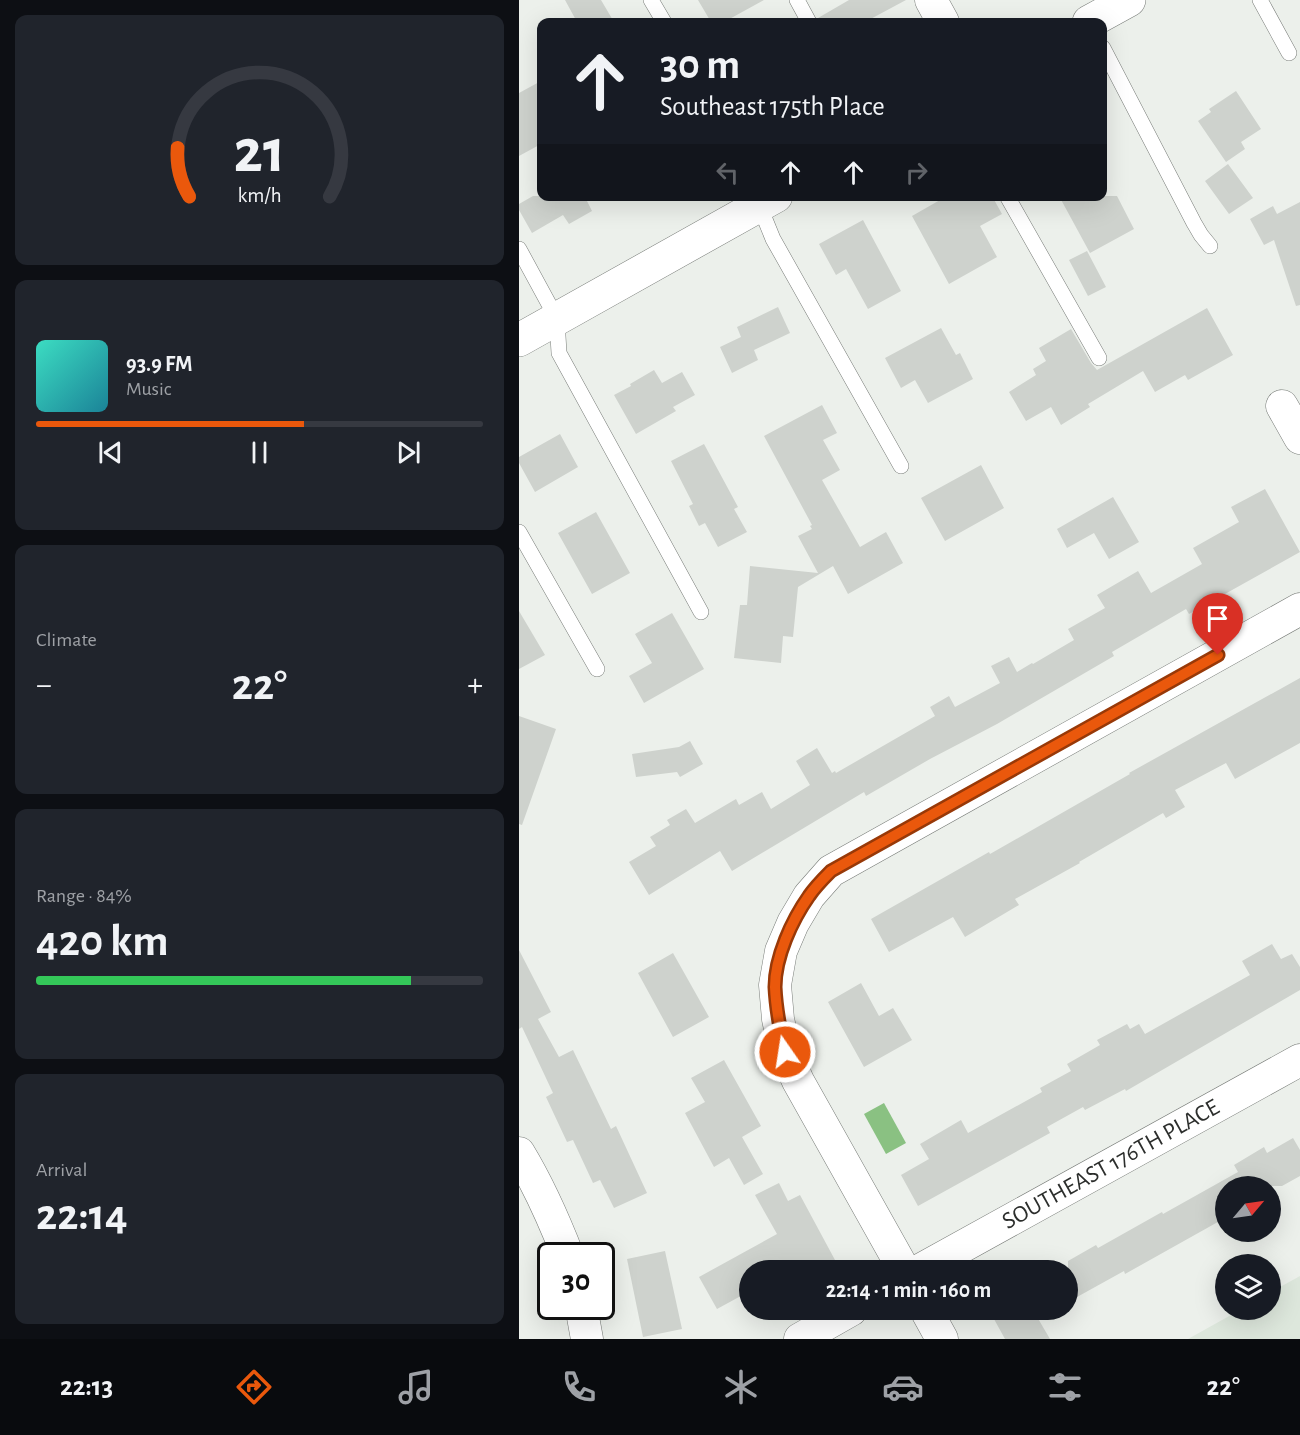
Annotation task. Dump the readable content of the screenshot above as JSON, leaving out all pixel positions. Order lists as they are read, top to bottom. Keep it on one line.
{"streets":{"street":["SOUTHEAST 176TH PLACE"]},"north":"top right","page":{"turn":["30 m","Southeast 175th Place"],"song":["93.9 FM","Music"],"tile":["Climate",["Range · 84%","420 km"],["Arrival","22:14"]],"heat":["−","22°","+"],"limit":"30","trip":"22:14 · 1 min · 160 m","tabs":["22:13","22°"],"gauge":["21","km/h"]}}
